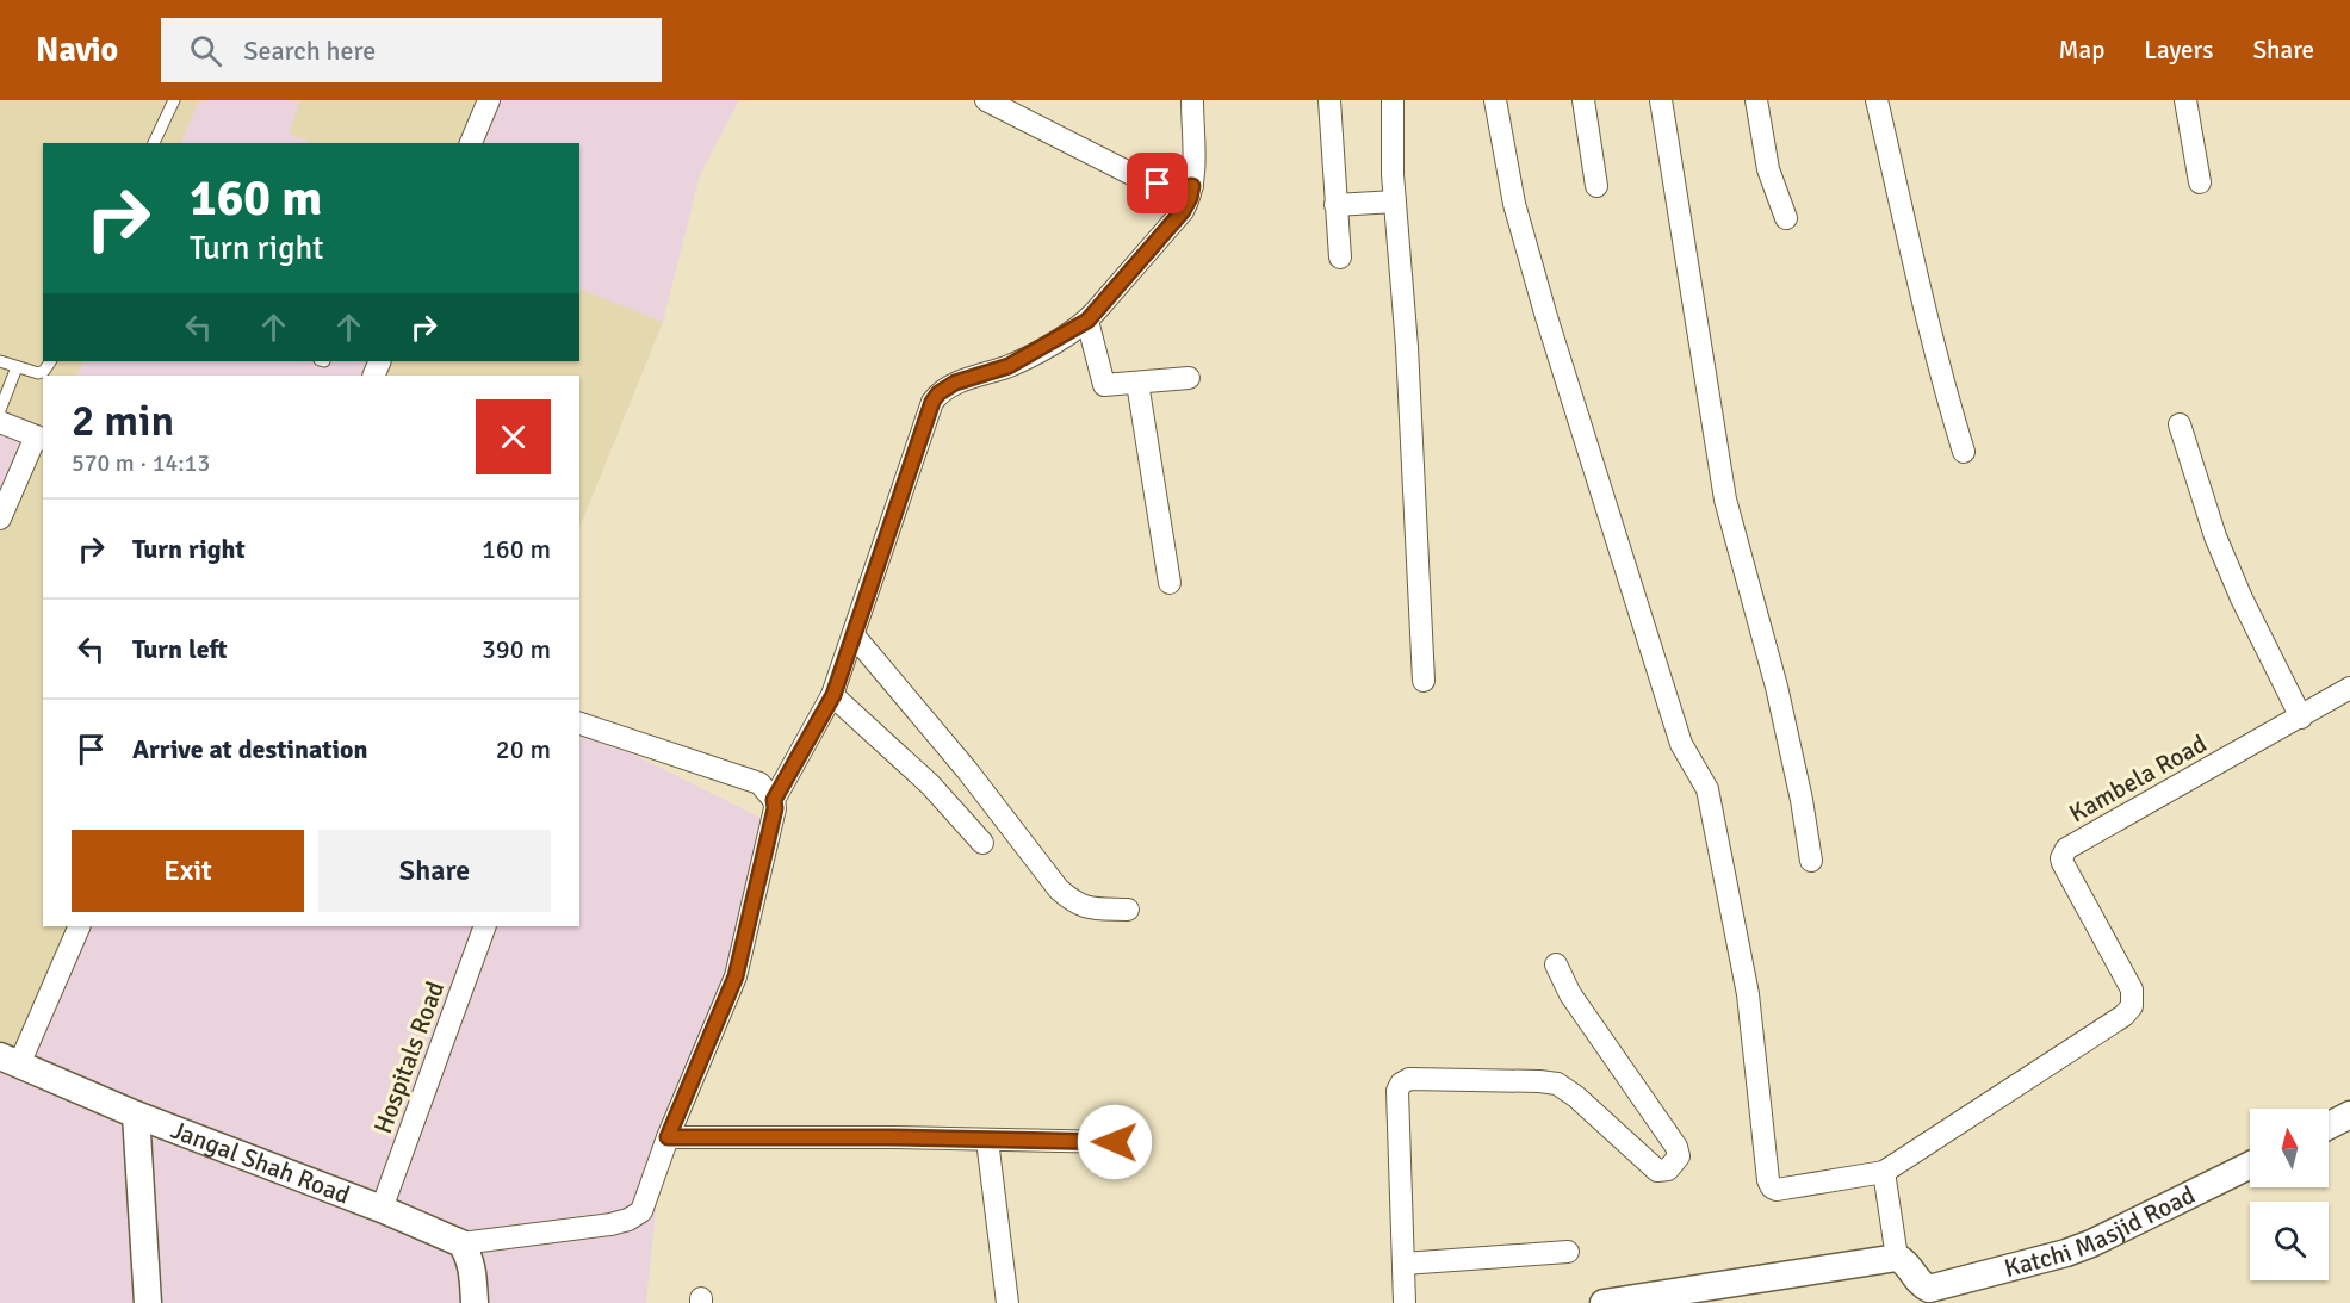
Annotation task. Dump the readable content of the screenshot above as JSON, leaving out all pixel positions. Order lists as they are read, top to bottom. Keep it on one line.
{"streets":{"street":["Kambela Road","Hospitals Road","Jangal Shah Road","Katchi Masjid Road"]},"crossings":[["Hospitals Road","Jangal Shah Road"]],"north":"top","page":{"header":"Navio","search":"Search here","nav":["Map","Layers","Share"],"turn":["160 m","Turn right"],"heading":["2 min","570 m · 14:13"],"list":[{"name":"Turn right","value":"160 m"},{"name":"Turn left","value":"390 m"},{"name":"Arrive at destination","value":"20 m"}],"buttons":["Exit","Share"]}}
